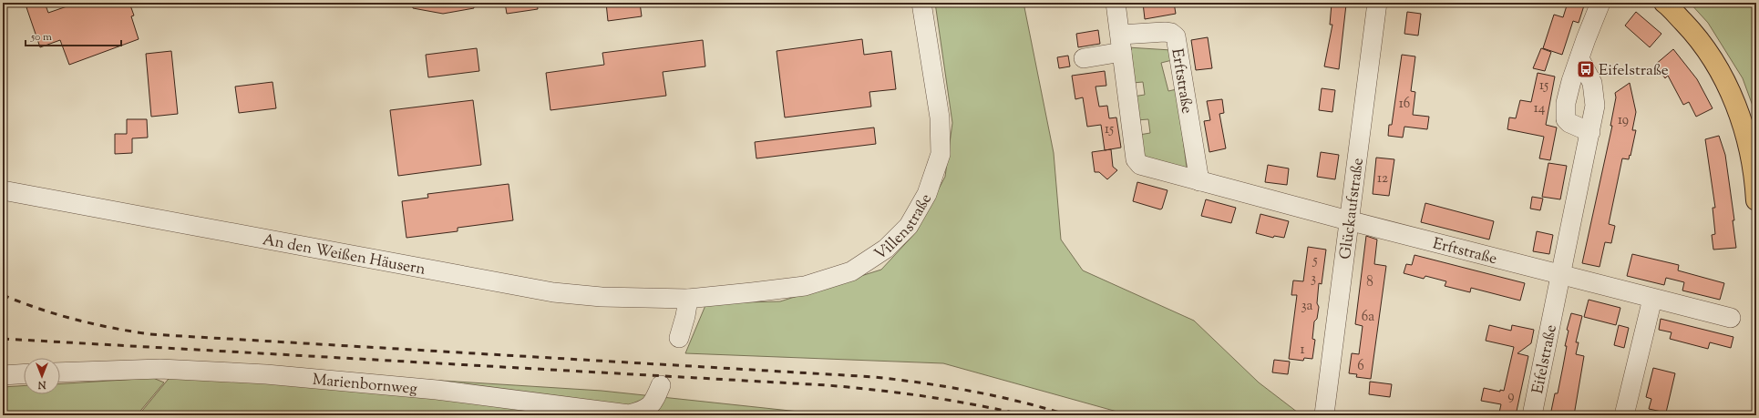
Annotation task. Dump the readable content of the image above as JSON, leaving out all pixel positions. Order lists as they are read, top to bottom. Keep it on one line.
{"streets":{"street":["Erftstraße","Glückaufstraße","Villenstraße","An den Weißen Häusern","Eifelstraße","Marienbornweg"]},"crossings":[["Erftstraße","Glückaufstraße"],["Erftstraße","Eifelstraße"],["Villenstraße","An den Weißen Häusern"]],"places":{"bus stop":["Eifelstraße"]},"house_numbers":["15","16","14","19","15","12","5","3","8","3a","6a","1","6","9"],"scale_bar":"50 m","north":"bottom"}
